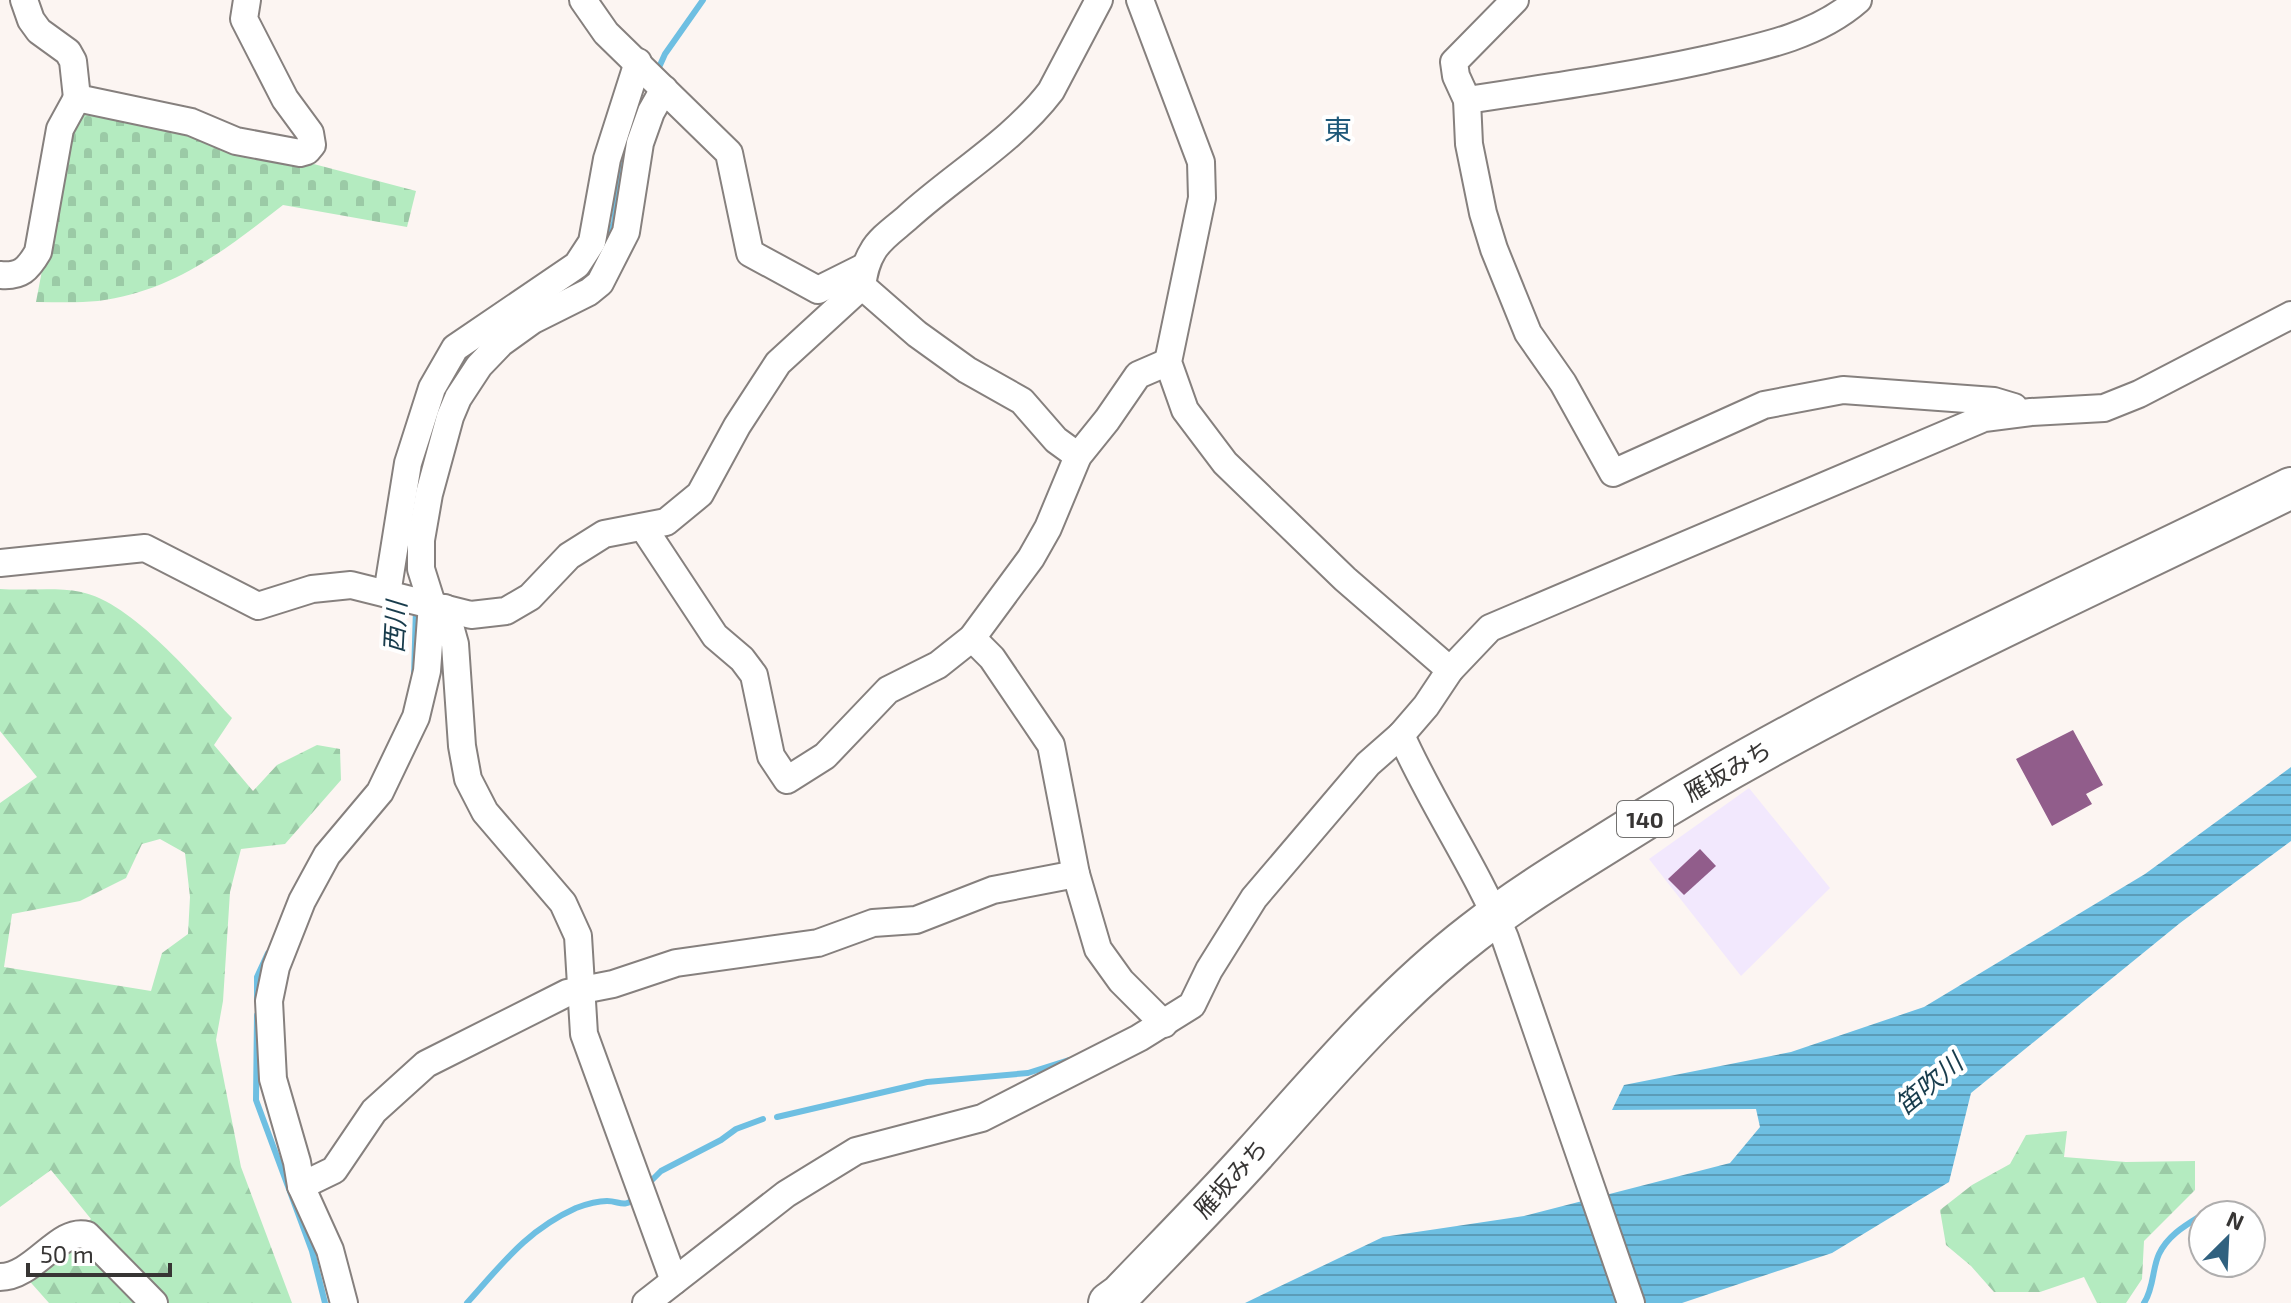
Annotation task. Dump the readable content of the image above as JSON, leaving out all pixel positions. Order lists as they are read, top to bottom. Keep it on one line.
{"streets":{"highway":["雁坂みち","140"]},"districts":["東"],"water":["西川","笛吹川"],"scale_bar":"50 m","north":"top right"}
